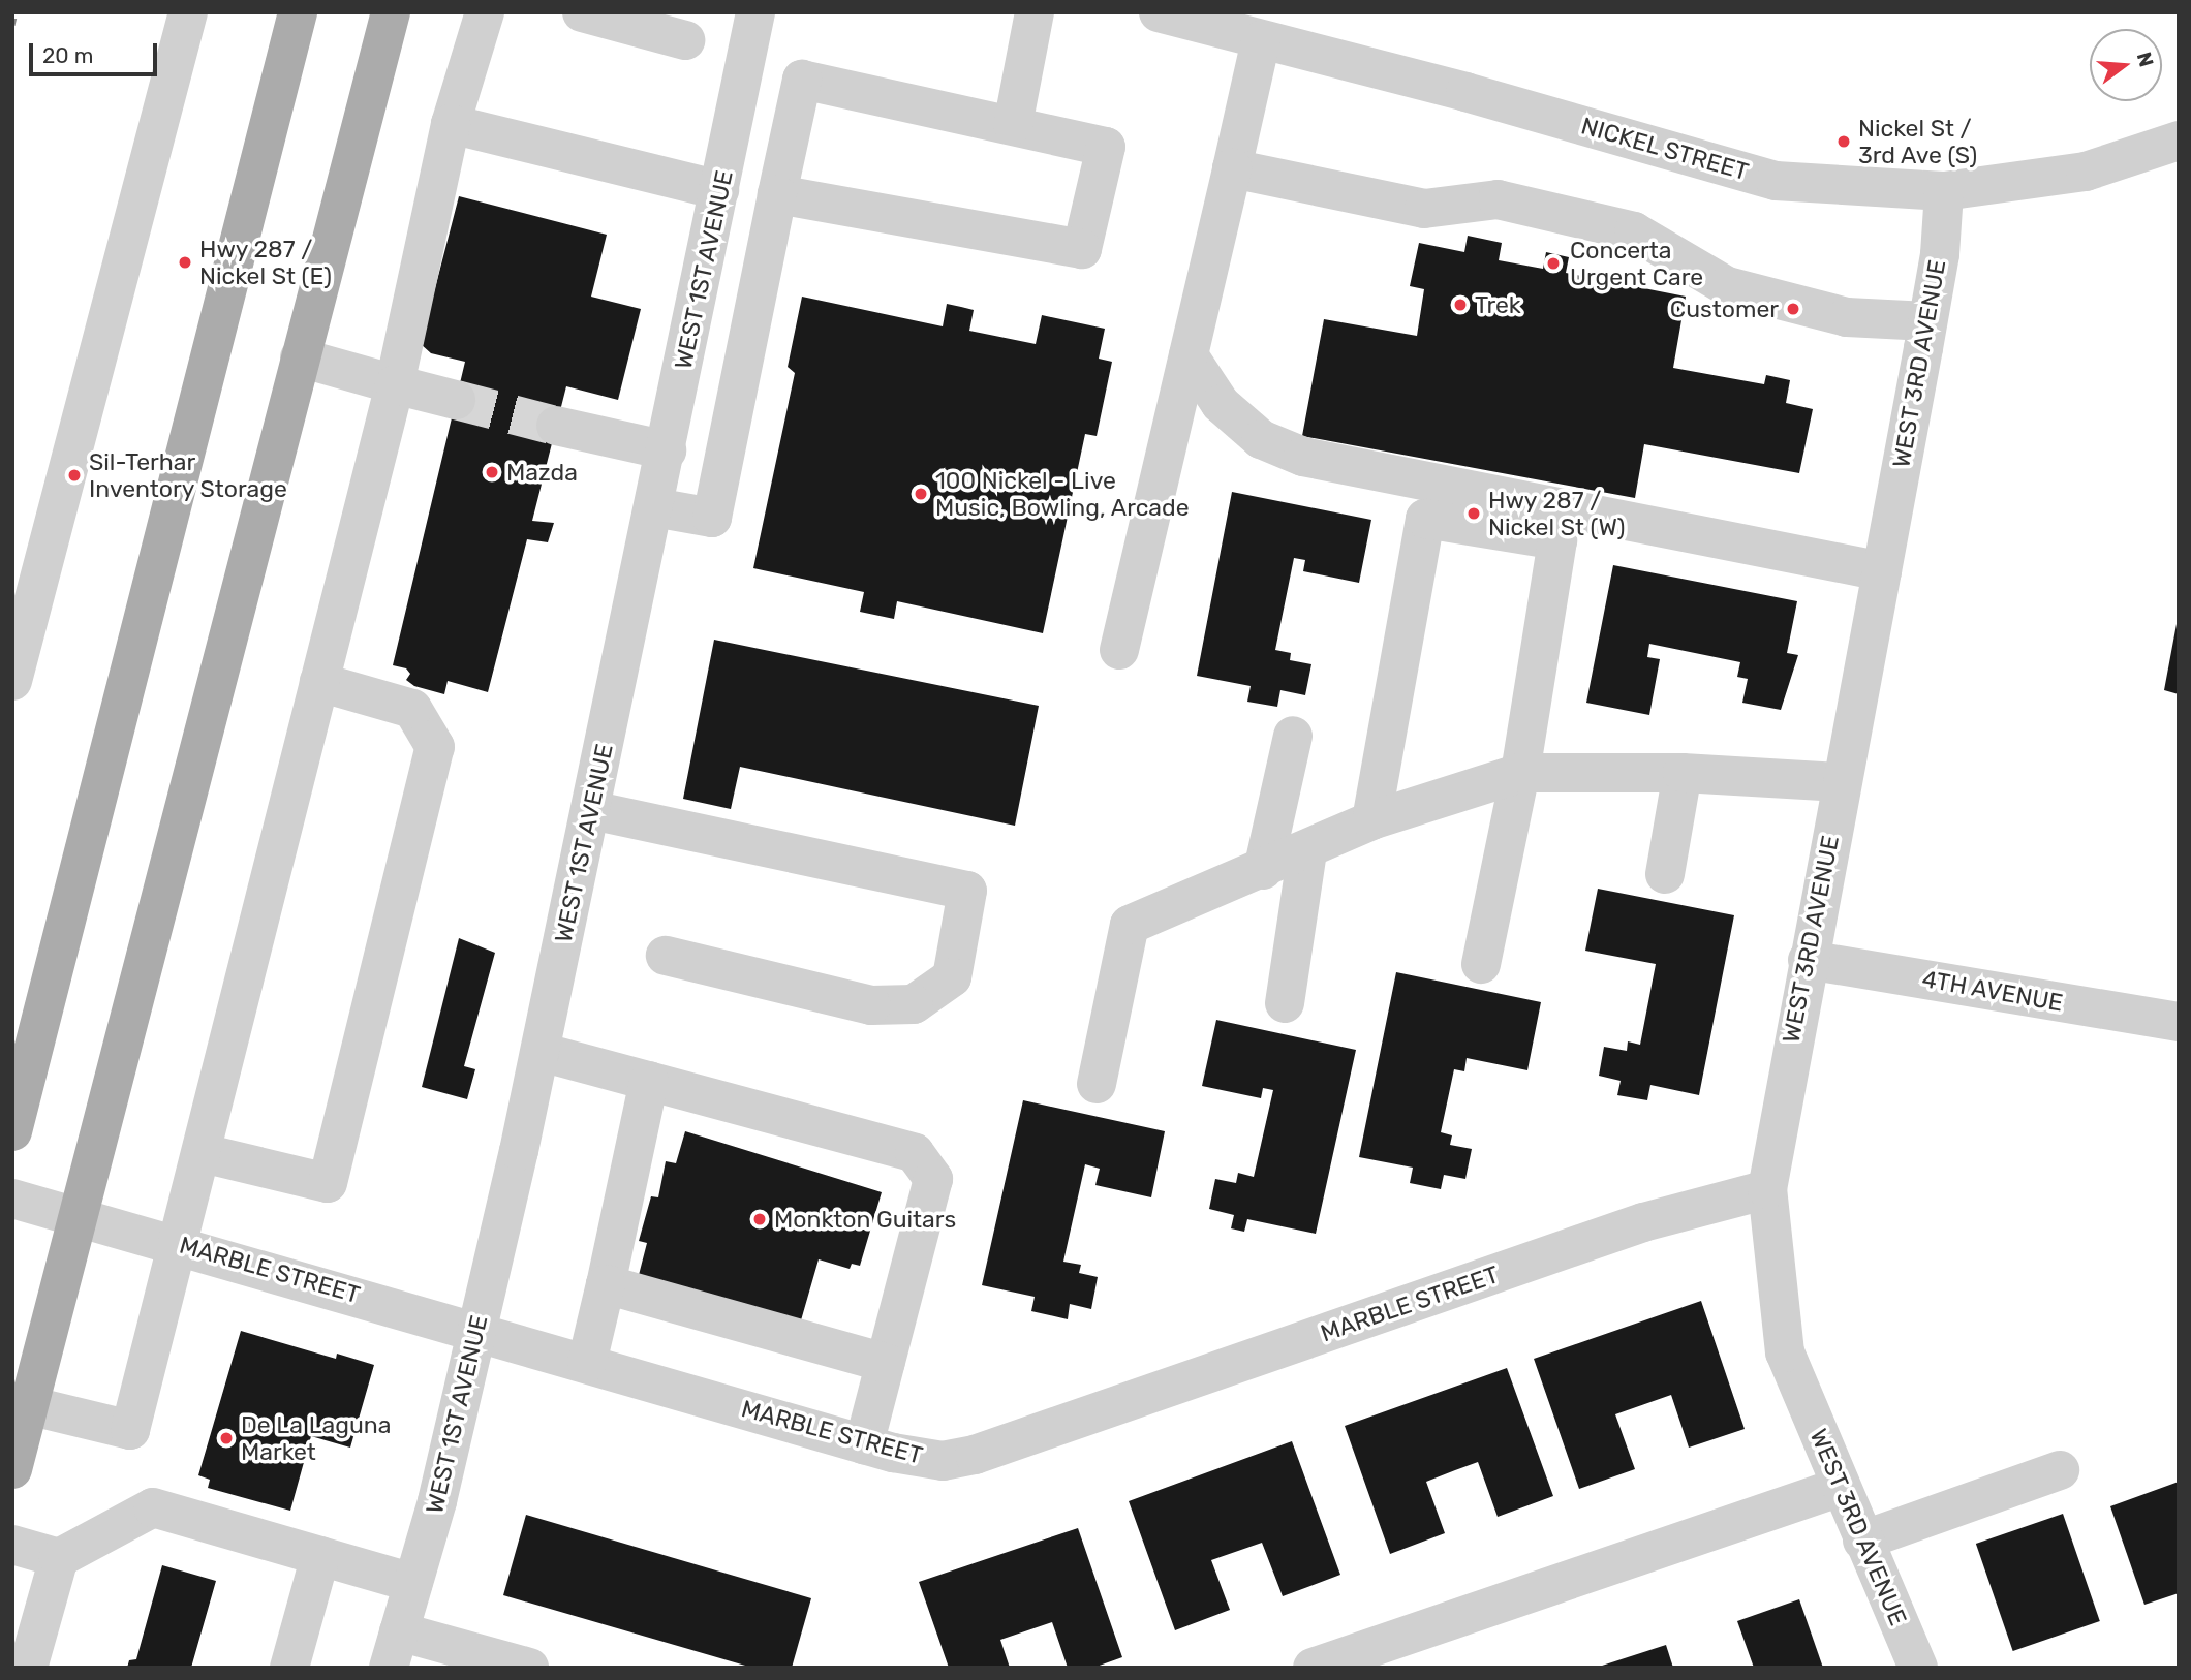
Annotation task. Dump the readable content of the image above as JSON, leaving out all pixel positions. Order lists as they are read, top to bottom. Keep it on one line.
{"streets":{"street":["NICKEL STREET","WEST 1ST AVENUE","WEST 3RD AVENUE","4TH AVENUE","MARBLE STREET"]},"crossings":[["NICKEL STREET","WEST 3RD AVENUE"],["WEST 1ST AVENUE","MARBLE STREET"],["WEST 3RD AVENUE","4TH AVENUE"],["WEST 3RD AVENUE","MARBLE STREET"]],"places":["Nickel St / 3rd Ave (S)","Hwy 287 / Nickel St (E)","Concerta Urgent Care","Trek","Customer","Mazda","Sil-Terhar Inventory Storage","100 Nickel - Live Music, Bowling, Arcade","Hwy 287 / Nickel St (W)","Monkton Guitars","De La Laguna Market"],"scale_bar":"20 m","north":"right"}
